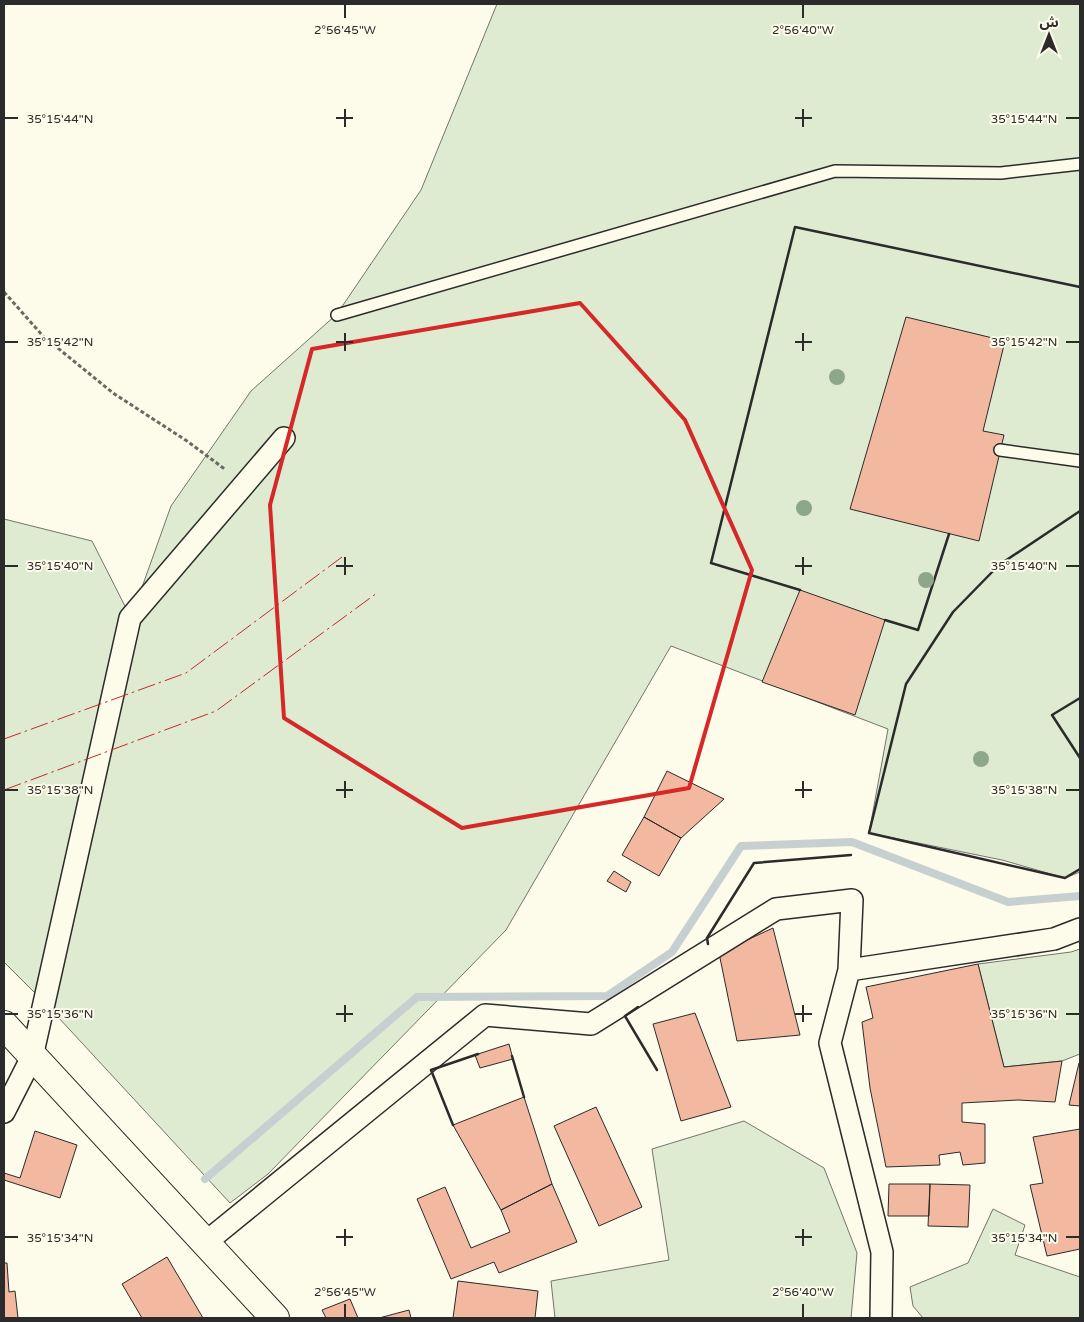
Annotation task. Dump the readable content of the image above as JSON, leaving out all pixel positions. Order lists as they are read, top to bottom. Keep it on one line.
{"north":"top","coordinates":["2°56'45\"W","2°56'40\"W","35°15'44\"N","35°15'42\"N","35°15'40\"N","35°15'38\"N","35°15'36\"N","35°15'34\"N"]}
